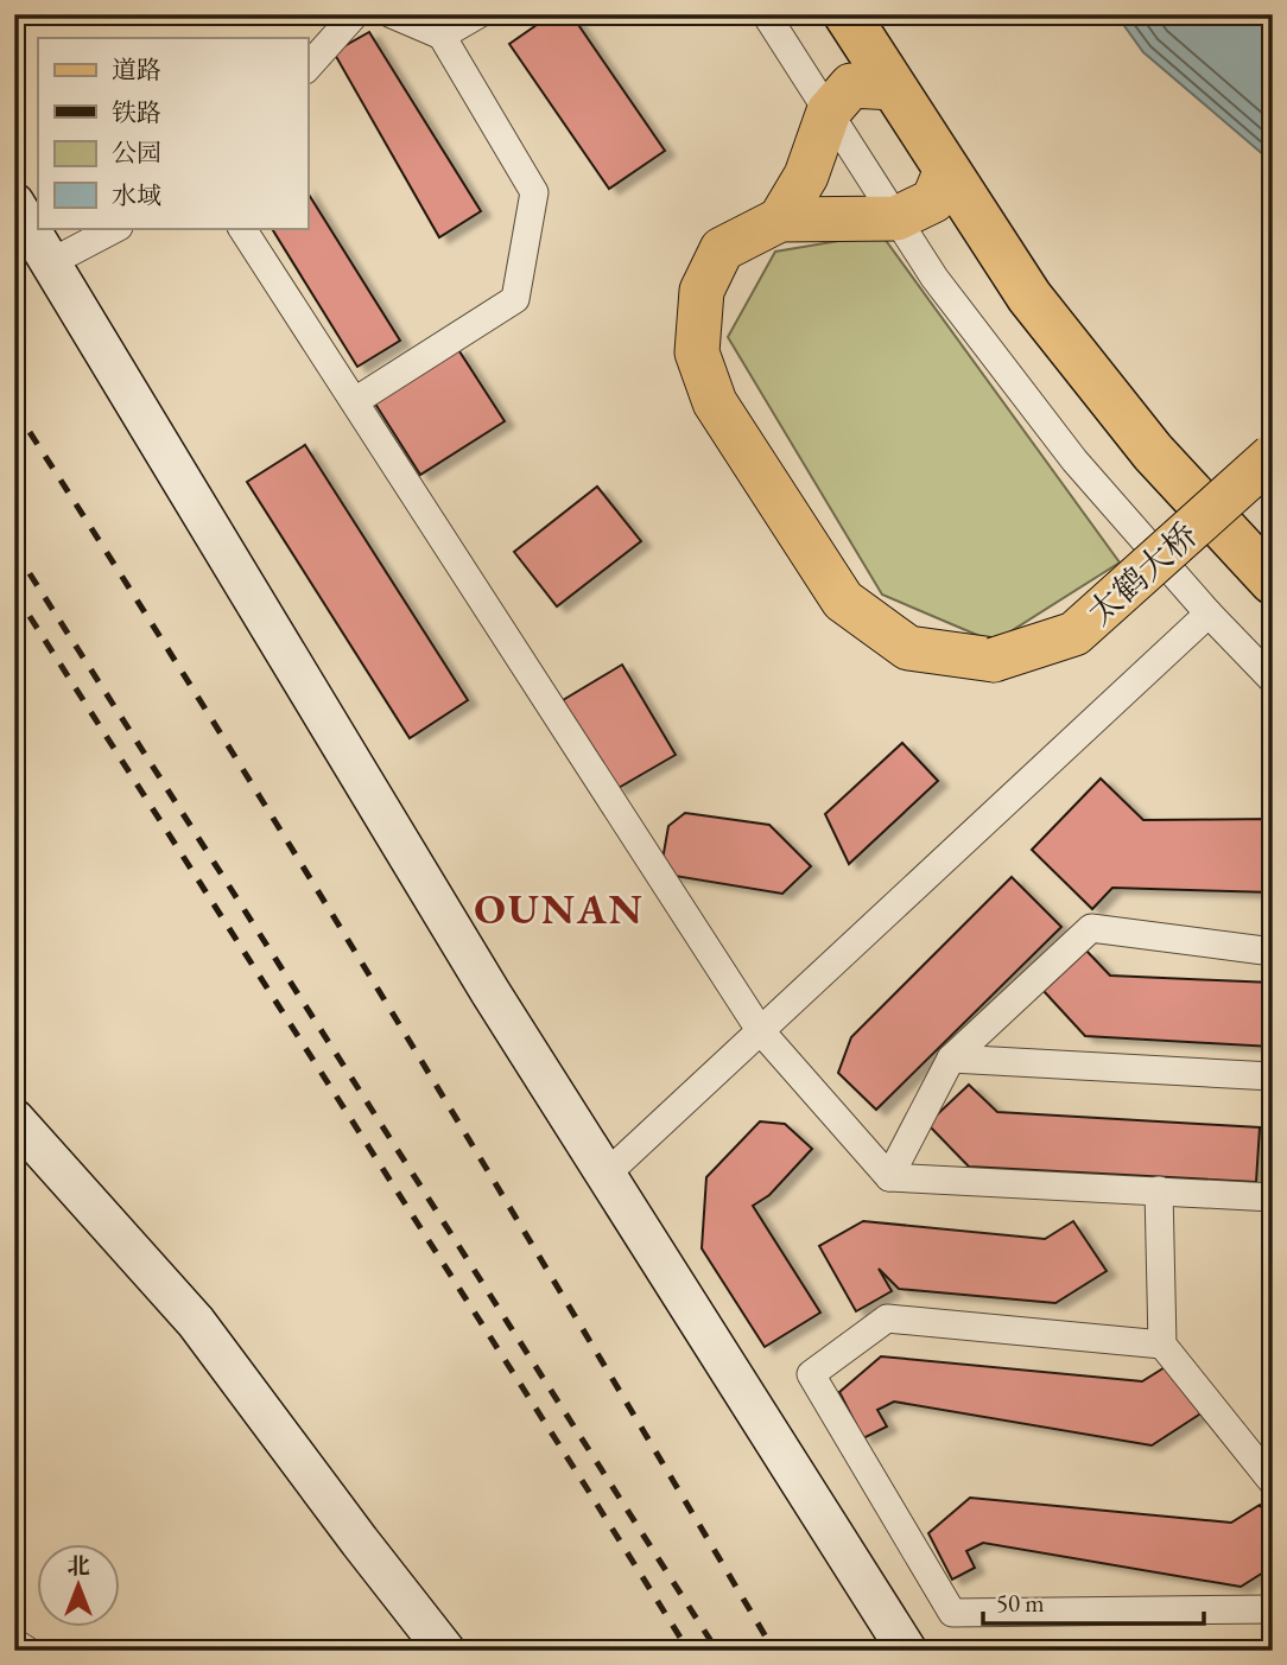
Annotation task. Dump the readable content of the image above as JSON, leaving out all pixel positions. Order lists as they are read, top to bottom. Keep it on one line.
{"streets":{"main road":["太鹤大桥"]},"districts":["OUNAN"],"legend":["道路","铁路","公园","水域"],"scale_bar":"50 m","north":"top"}
